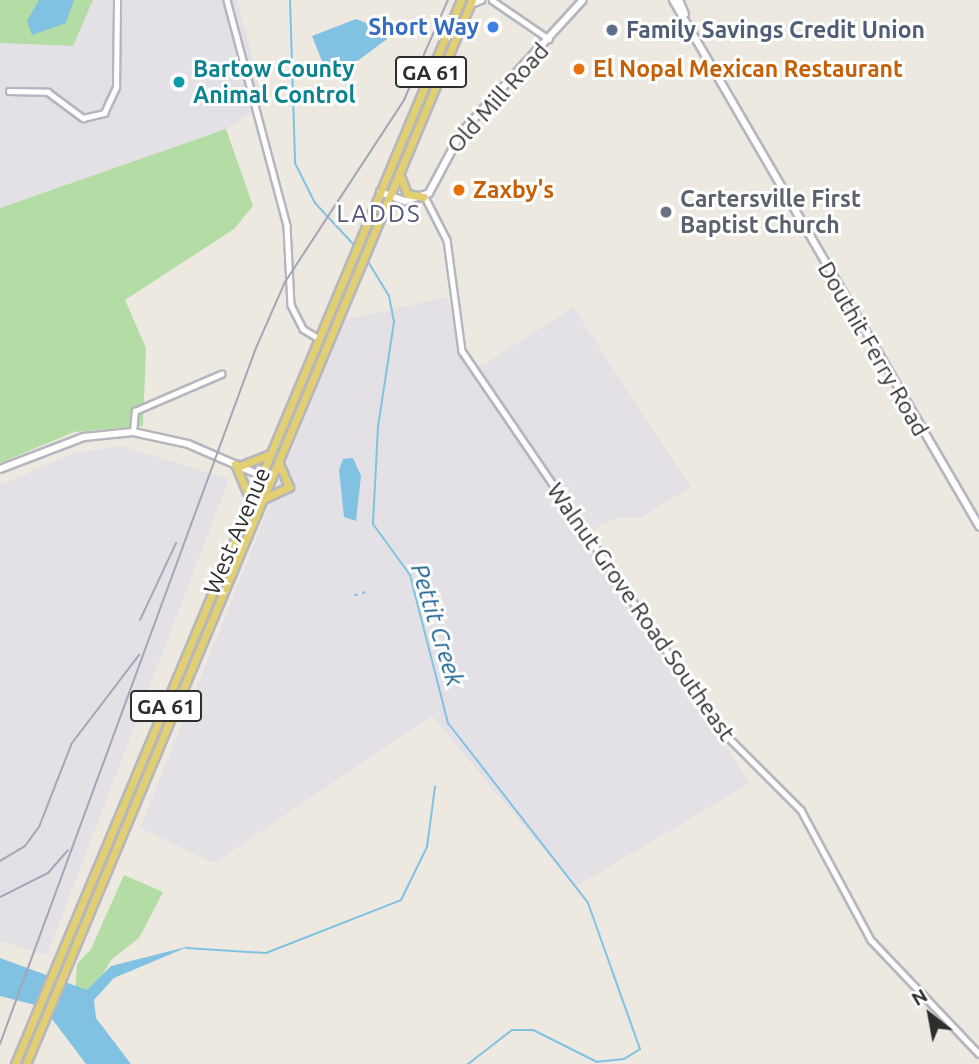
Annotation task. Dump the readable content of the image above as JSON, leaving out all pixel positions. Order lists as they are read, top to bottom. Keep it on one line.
{"streets":{"main road":["GA 61","West Avenue"],"street":["Old Mill Road","Douthit Ferry Road","Walnut Grove Road Southeast"]},"crossings":[["Old Mill Road","Walnut Grove Road Southeast"]],"districts":["LADDS"],"water":["Pettit Creek"],"places":["Short Way","Family Savings Credit Union","El Nopal Mexican Restaurant","Bartow County Animal Control","Zaxby's","Cartersville First Baptist Church"],"north":"top left"}
